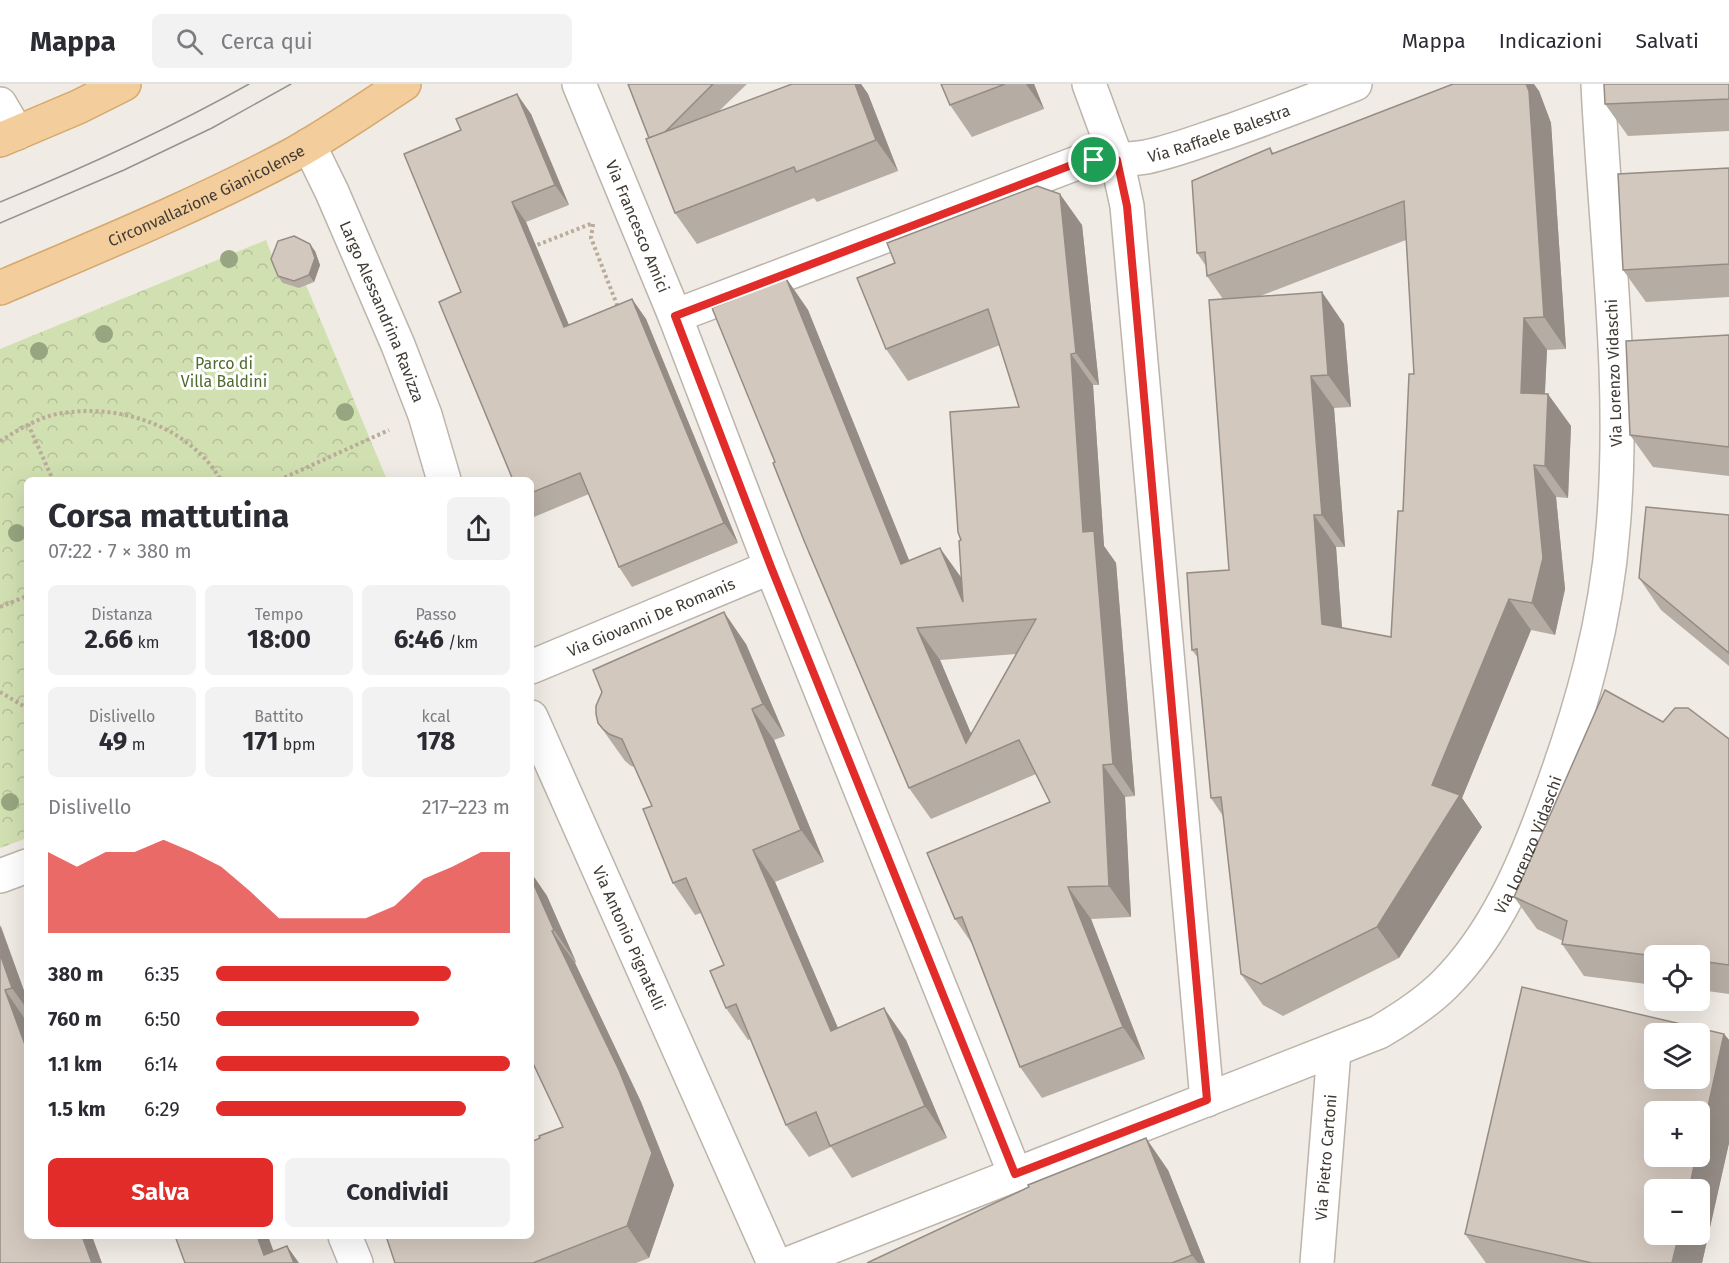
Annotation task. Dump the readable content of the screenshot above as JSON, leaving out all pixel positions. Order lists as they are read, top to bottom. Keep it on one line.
{"streets":{"main road":["Circonvallazione Gianicolense"],"street":["Via Raffaele Balestra","Via Francesco Amici","Largo Alessandrina Ravizza","Via Lorenzo Vidaschi","Via Giovanni De Romanis","Via Antonio Pignatelli","Via Pietro Cartoni"]},"crossings":[["Via Raffaele Balestra","Via Francesco Amici"],["Circonvallazione Gianicolense","Largo Alessandrina Ravizza"],["Via Francesco Amici","Via Lorenzo Vidaschi"],["Via Francesco Amici","Via Giovanni De Romanis"],["Via Lorenzo Vidaschi","Via Pietro Cartoni"]],"parks":["Parco di Villa Baldini"],"page":{"header":"Mappa","search":"Cerca qui","nav":["Mappa","Indicazioni","Salvati"],"heading":["Corsa mattutina","07:22 · 7 × 380 m"],"stats":[["Distanza","2.66 km"],["Tempo","18:00"],["Passo","6:46 /km"],["Dislivello","49 m"],["Battito","171 bpm"],["kcal","178"]],"chart":["Dislivello","217–223 m"],"map_buttons":["+","−"],"list":[{"name":"380 m","note":"6:35"},{"name":"760 m","note":"6:50"},{"name":"1.1 km","note":"6:14"},{"name":"1.5 km","note":"6:29"}],"buttons":["Salva","Condividi"]}}
